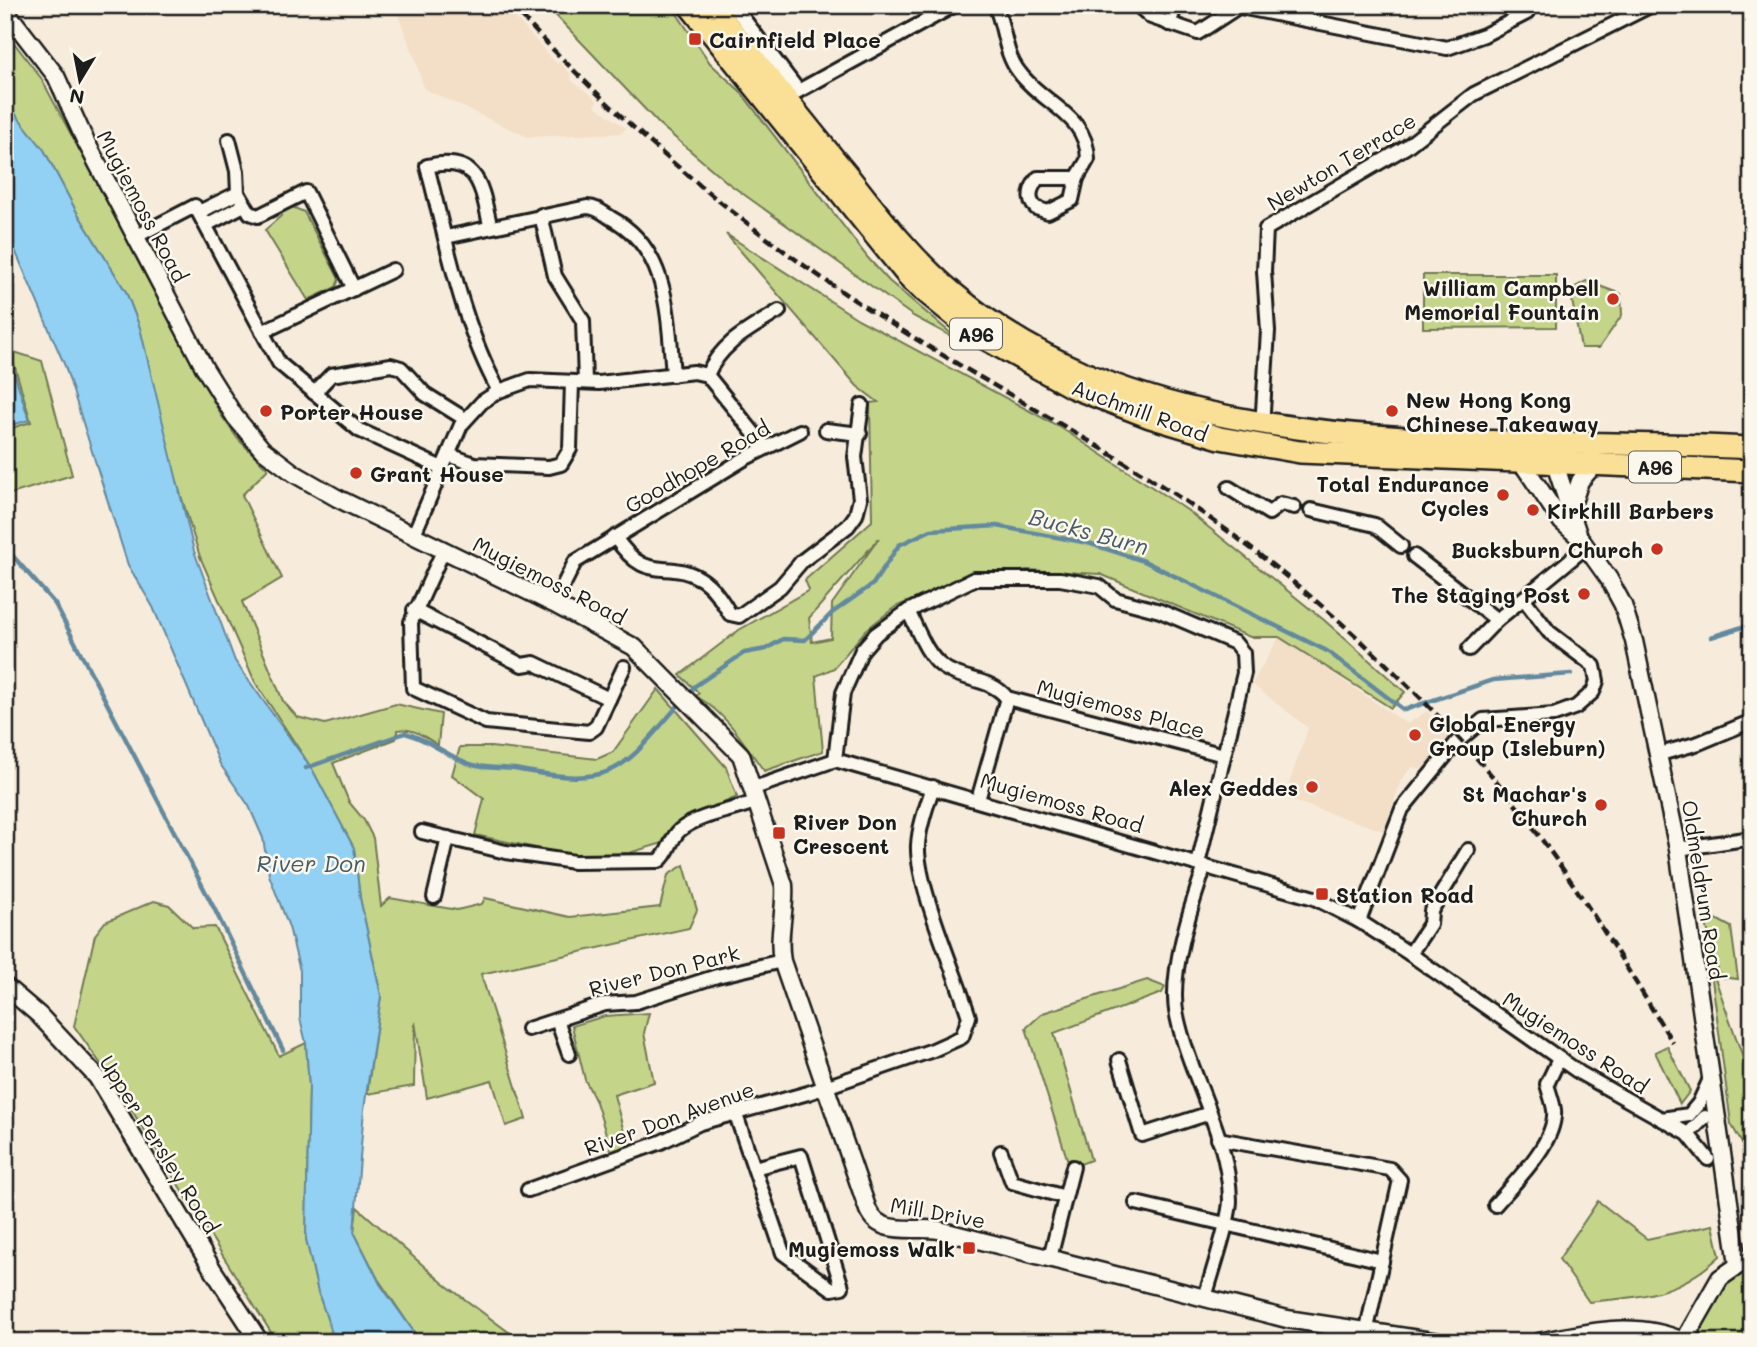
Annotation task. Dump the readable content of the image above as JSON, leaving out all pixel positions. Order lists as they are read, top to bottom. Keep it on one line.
{"streets":{"main road":["A96","Auchmill Road"],"street":["Newton Terrace","Mugiemoss Road","Goodhope Road","Mugiemoss Place","Oldmeldrum Road","River Don Park","River Don Avenue","Upper Persley Road","Mill Drive"]},"crossings":[["Newton Terrace","Auchmill Road"],["Mugiemoss Road","Goodhope Road"],["Mugiemoss Road","Mugiemoss Place"],["Mugiemoss Road","Oldmeldrum Road"],["Mugiemoss Road","River Don Avenue"],["Mugiemoss Road","Mill Drive"],["Auchmill Road","Oldmeldrum Road"],["River Don Park","Mill Drive"],["River Don Avenue","Mill Drive"]],"water":["Bucks Burn","River Don"],"places":{"transit":["Cairnfield Place","River Don Crescent","Station Road","Mugiemoss Walk"],"other":["William Campbell Memorial Fountain","Porter House","New Hong Kong Chinese Takeaway","Grant House","Total Endurance Cycles","Kirkhill Barbers","Bucksburn Church","The Staging Post","Global Energy Group (Isleburn)","Alex Geddes","St Machar's Church"]},"north":"bottom"}
